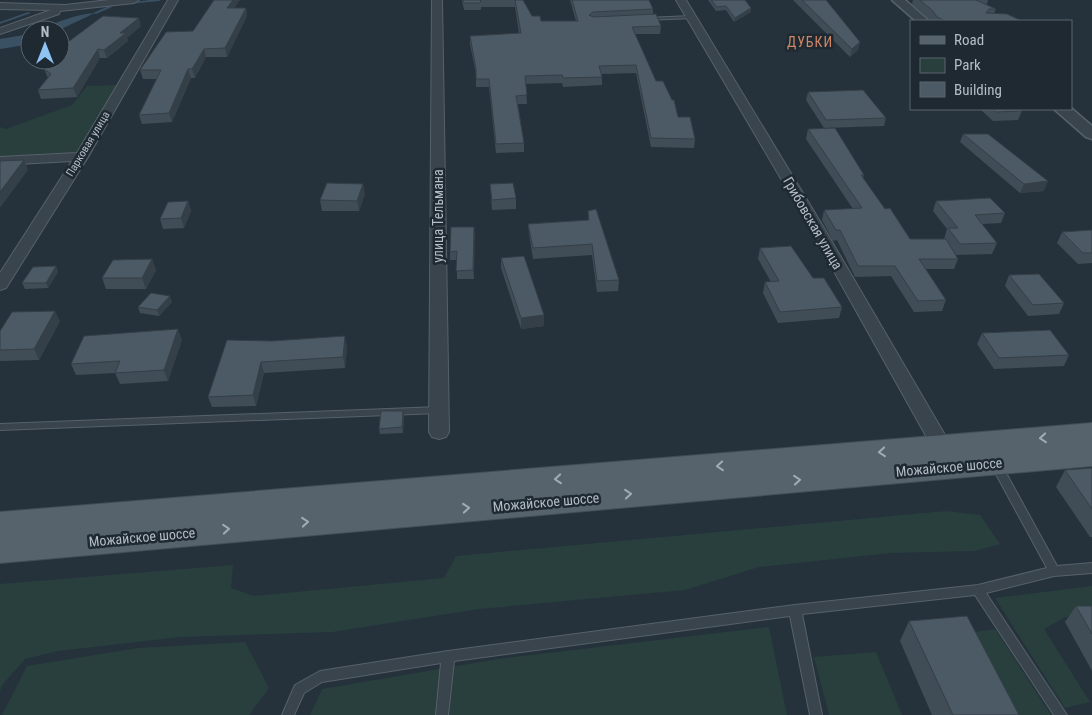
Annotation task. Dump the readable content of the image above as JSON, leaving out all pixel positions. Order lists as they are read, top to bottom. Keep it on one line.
{"streets":{"main road":["Можайское шоссе"],"street":["Парковая улица","улица Тельмана","Грибовская улица"]},"crossings":[["Грибовская улица","Можайское шоссе"]],"districts":["ДУБКИ"],"legend":["Road","Park","Building"],"north":"top"}
